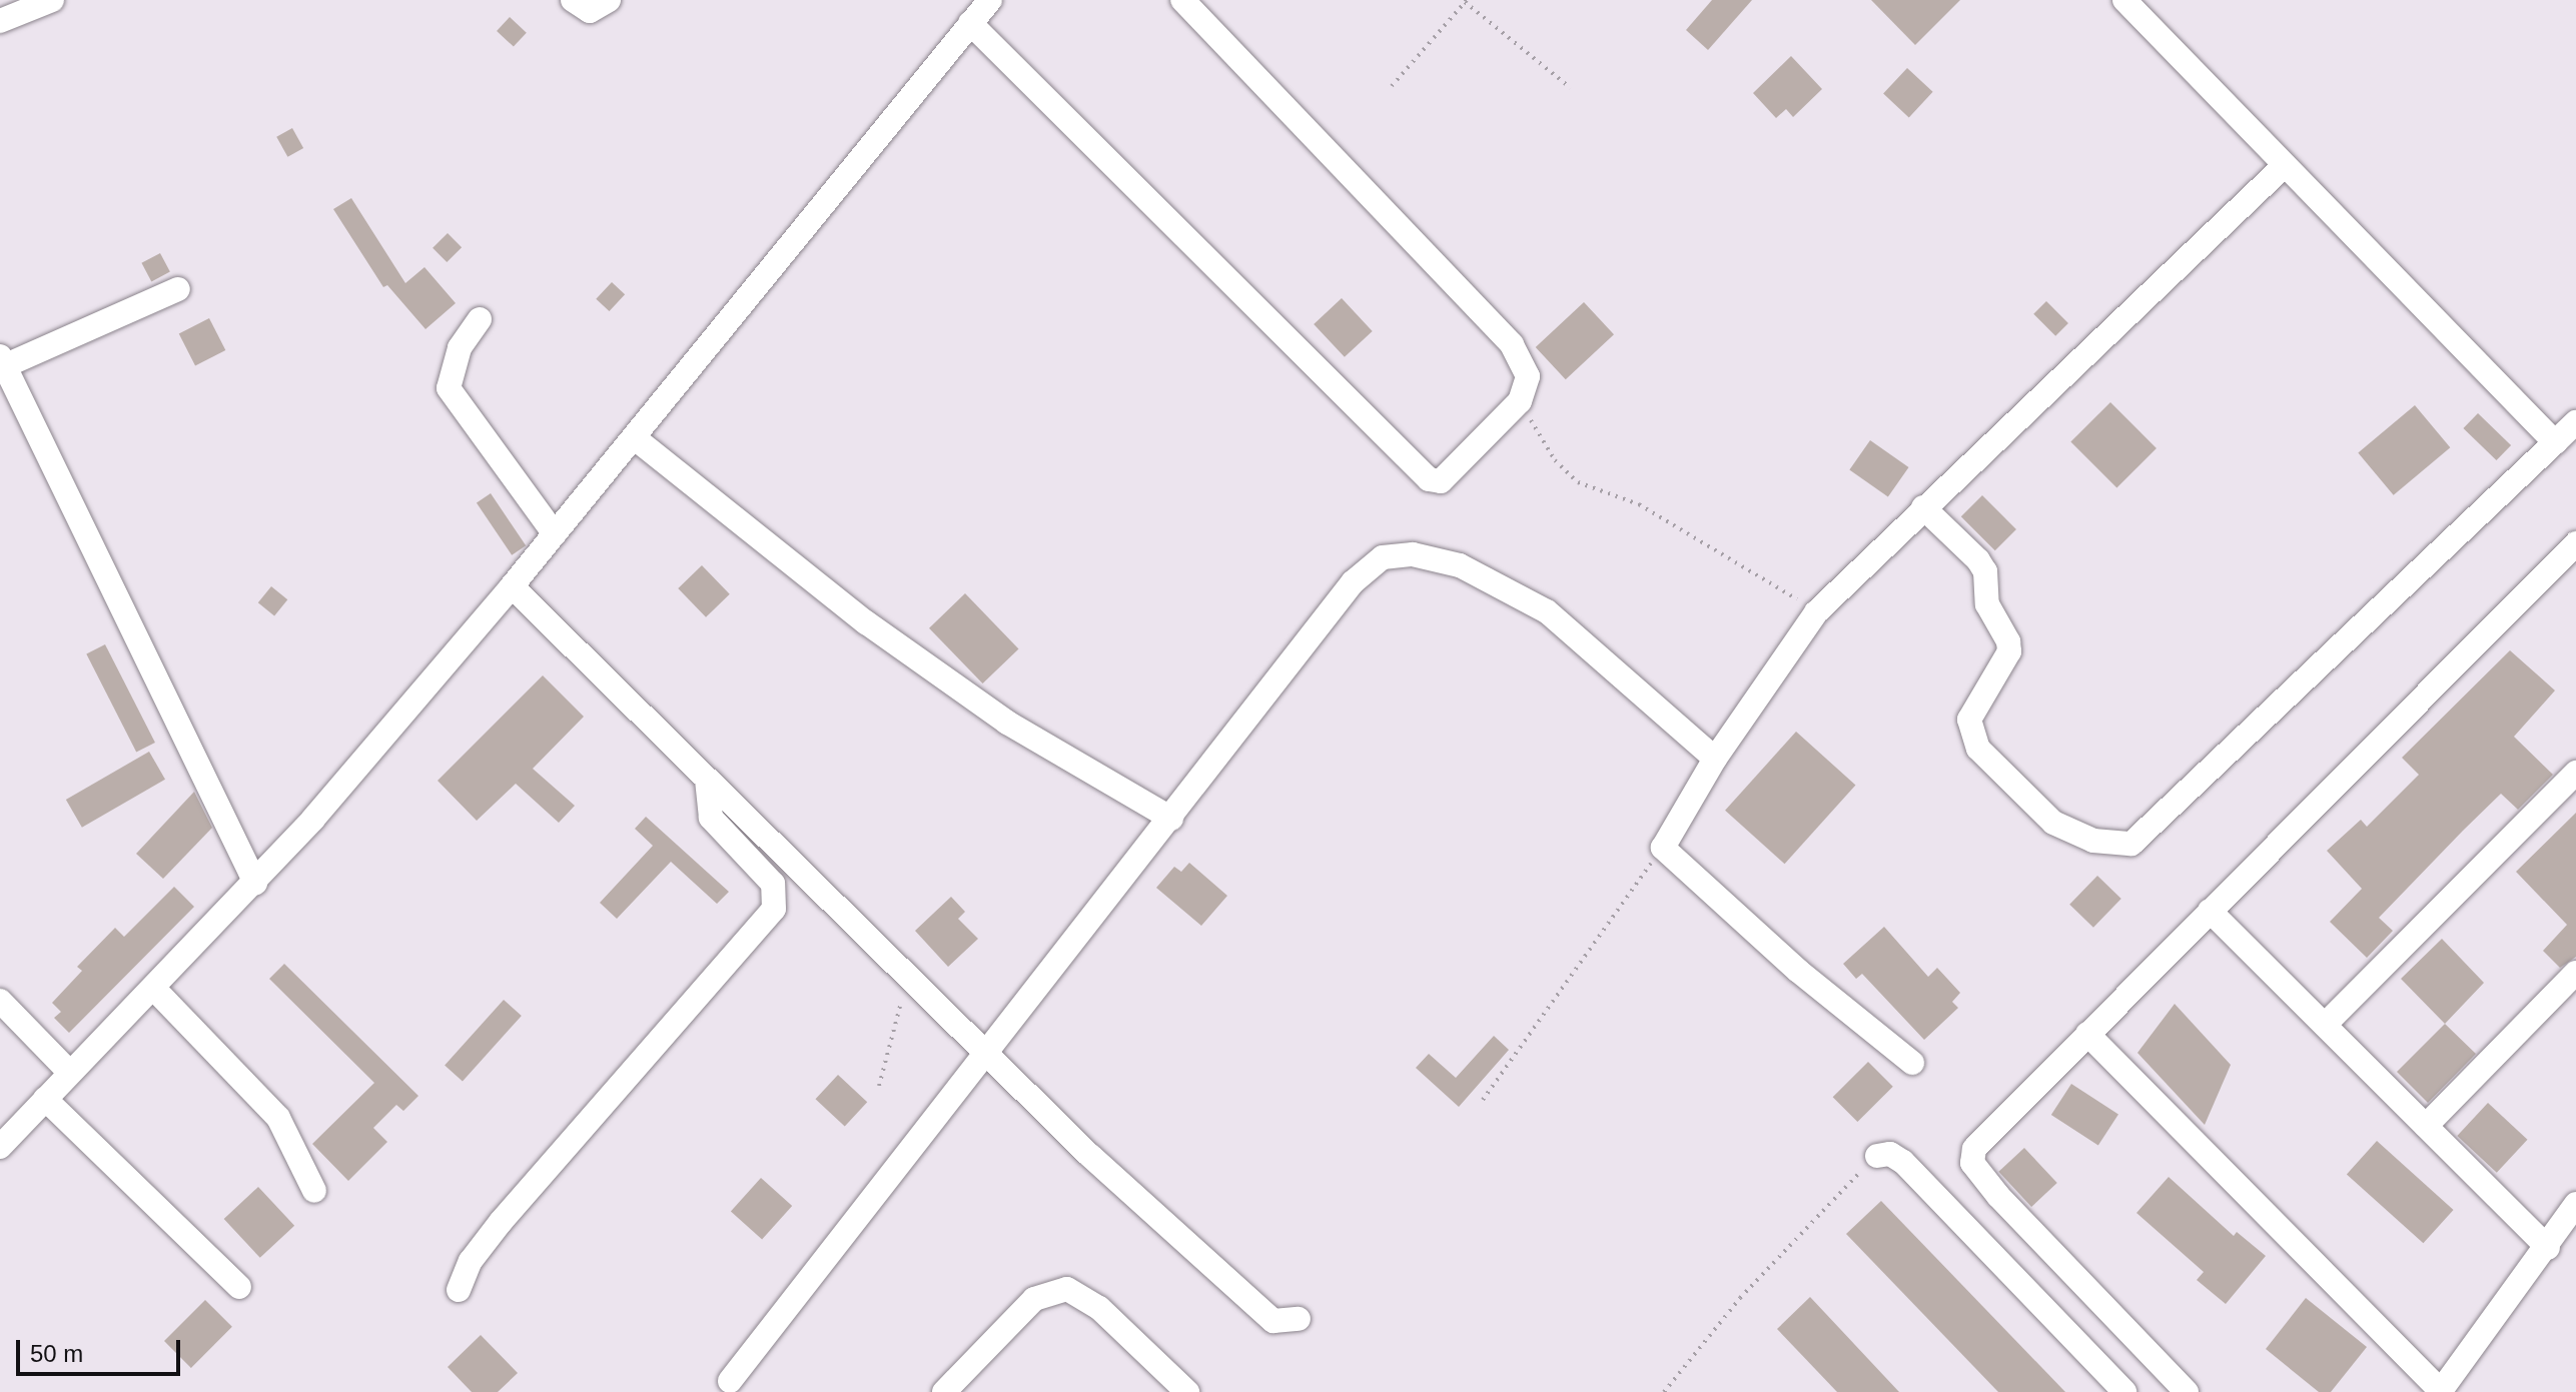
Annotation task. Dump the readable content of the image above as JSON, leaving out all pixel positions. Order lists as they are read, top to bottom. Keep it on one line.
{"scale_bar":"50 m"}
